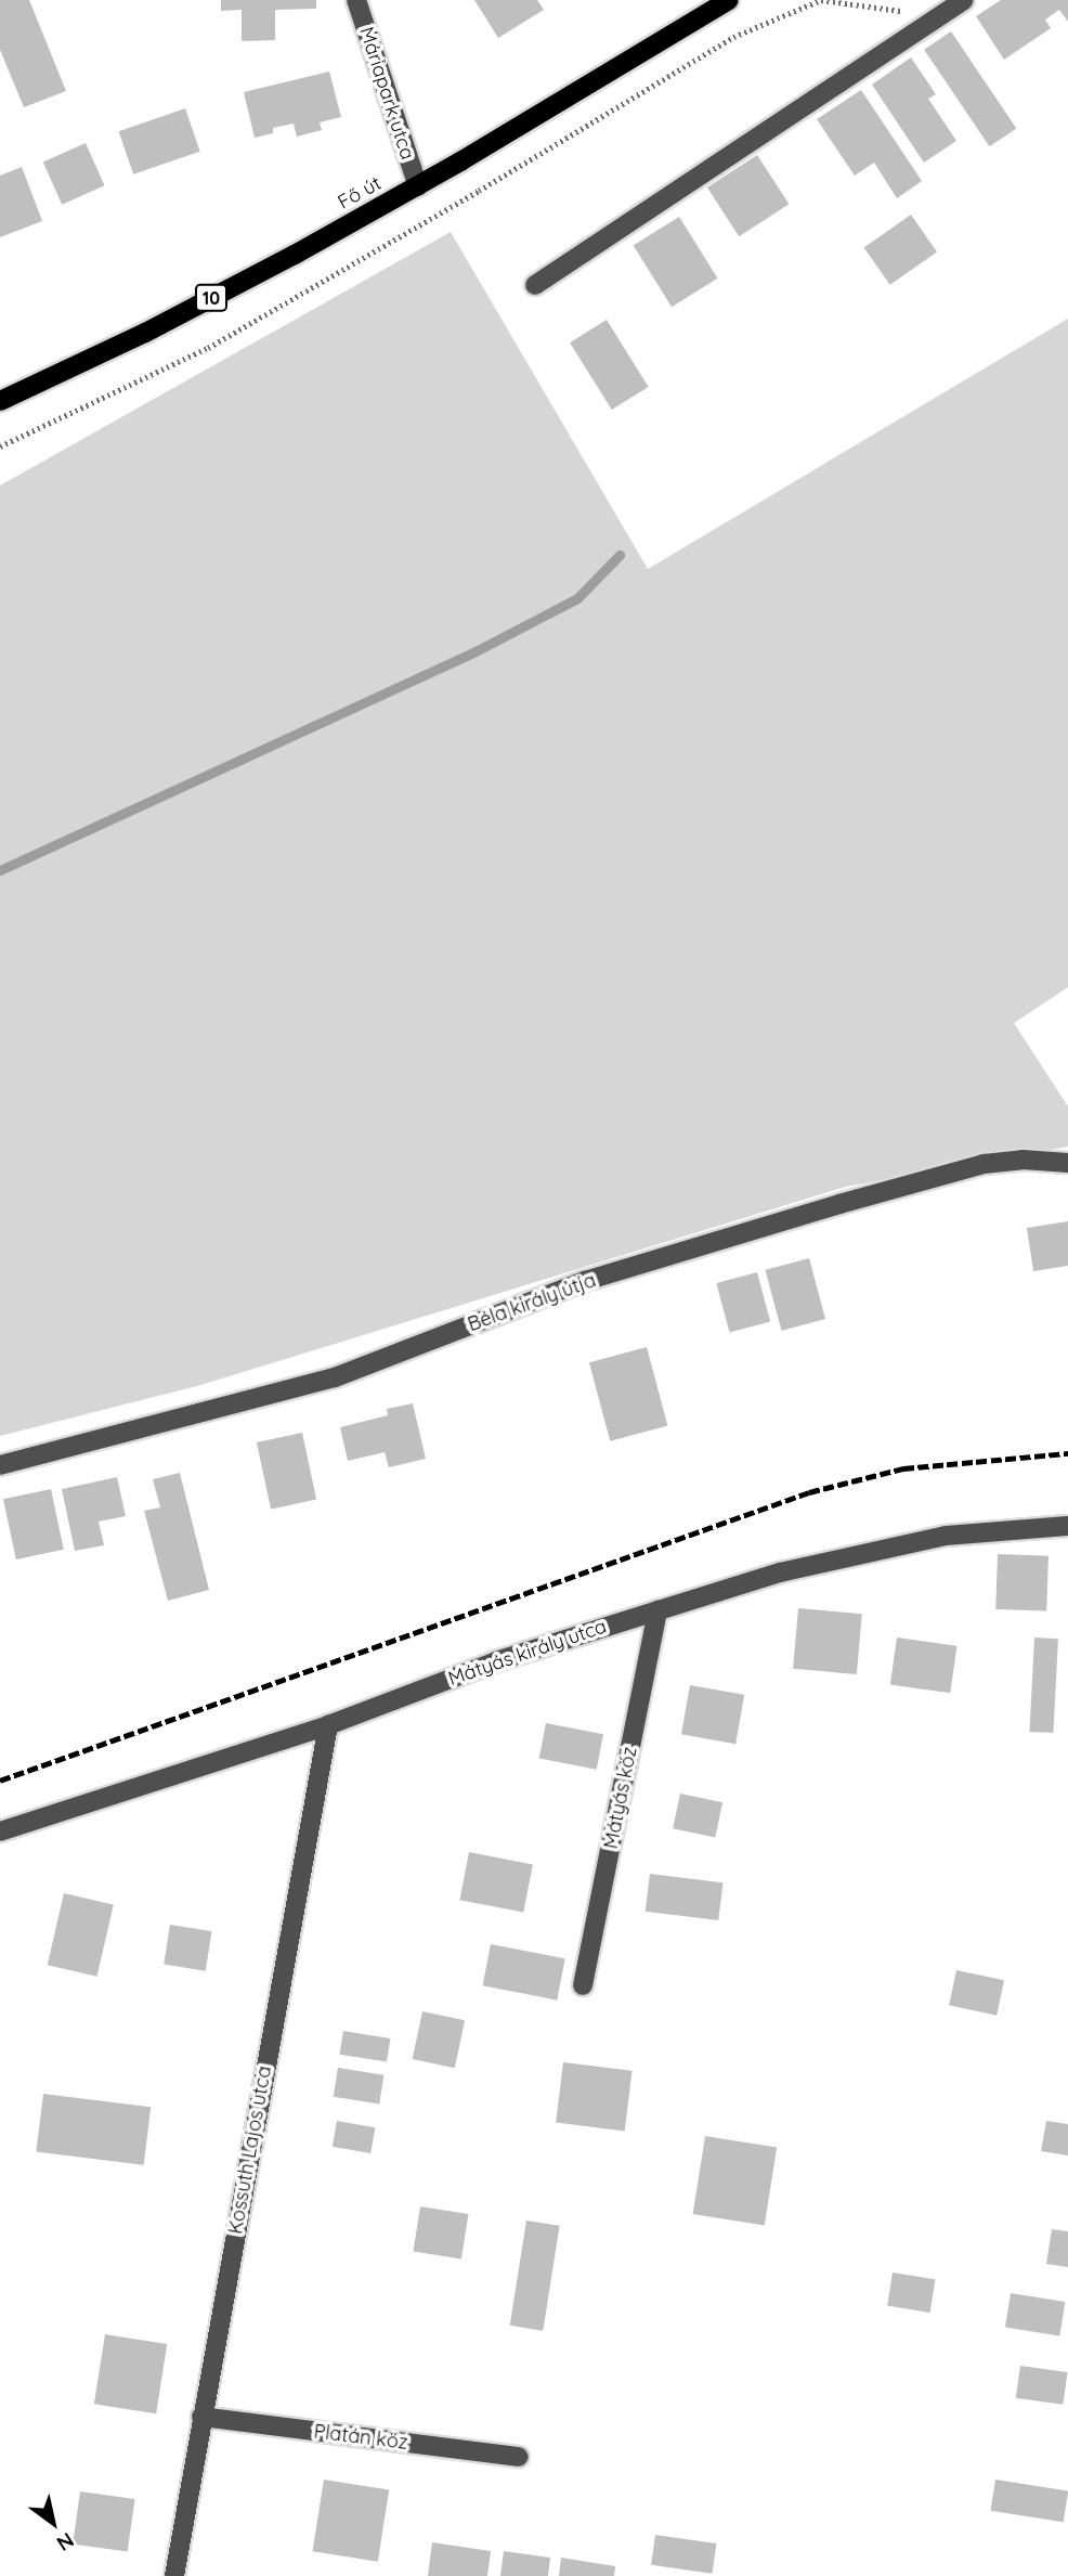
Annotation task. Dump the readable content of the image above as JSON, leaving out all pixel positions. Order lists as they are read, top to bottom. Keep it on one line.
{"streets":{"main road":["Fő út","10"],"street":["Máriapark utca","Béla király útja","Mátyás király utca","Mátyás köz","Kossuth Lajos utca","Platán köz"]},"crossings":[["Máriapark utca","Fő út"],["Mátyás király utca","Mátyás köz"],["Mátyás király utca","Kossuth Lajos utca"],["Kossuth Lajos utca","Platán köz"]],"north":"bottom right"}
